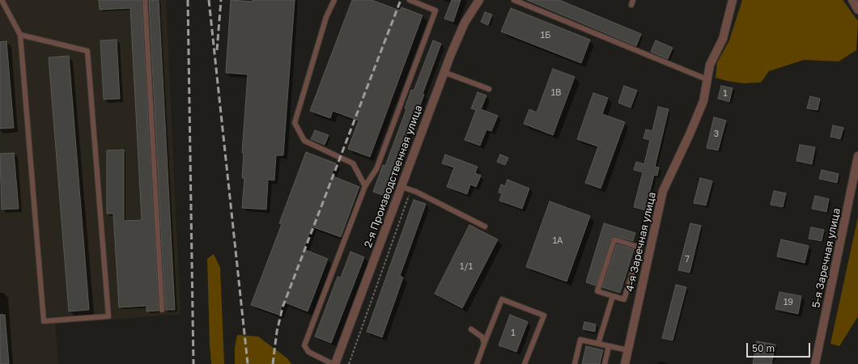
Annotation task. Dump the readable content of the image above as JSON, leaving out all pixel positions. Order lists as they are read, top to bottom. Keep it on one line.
{"streets":{"street":["2-я Производственная улица","4-я Заречная улица","5-я Заречная улица"]},"house_numbers":["1Б","1В","1","3","1А","7","1/1","19","1"],"scale_bar":"50 m"}
